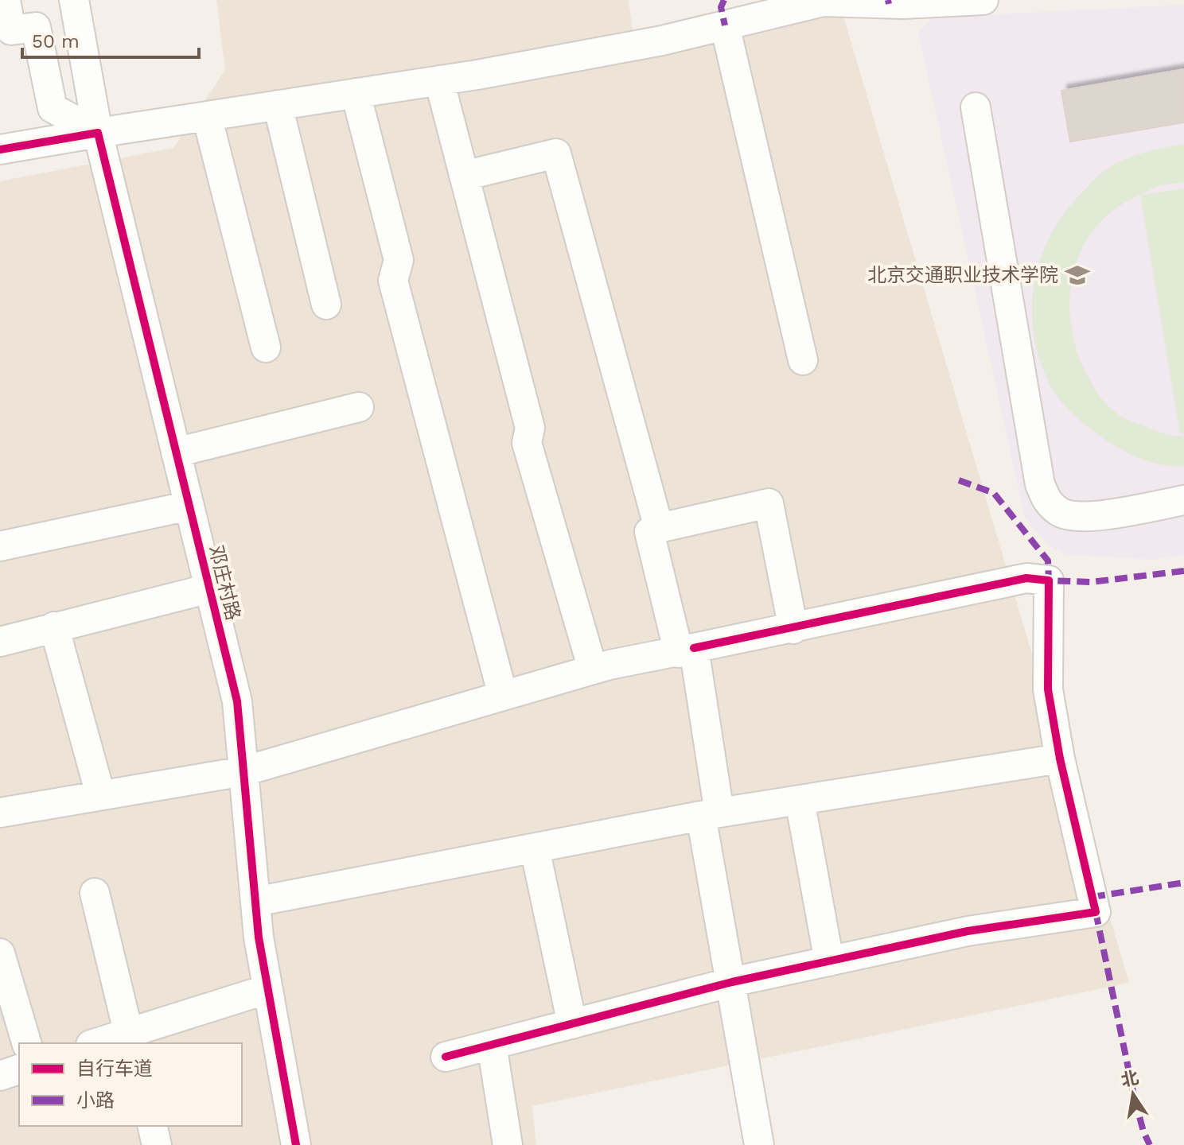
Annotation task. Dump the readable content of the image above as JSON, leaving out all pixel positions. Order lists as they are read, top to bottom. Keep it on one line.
{"streets":{"street":["邓庄村路"]},"places":{"school or university":["北京交通职业技术学院"]},"legend":["自行车道","小路"],"scale_bar":"50 m","north":"top"}
